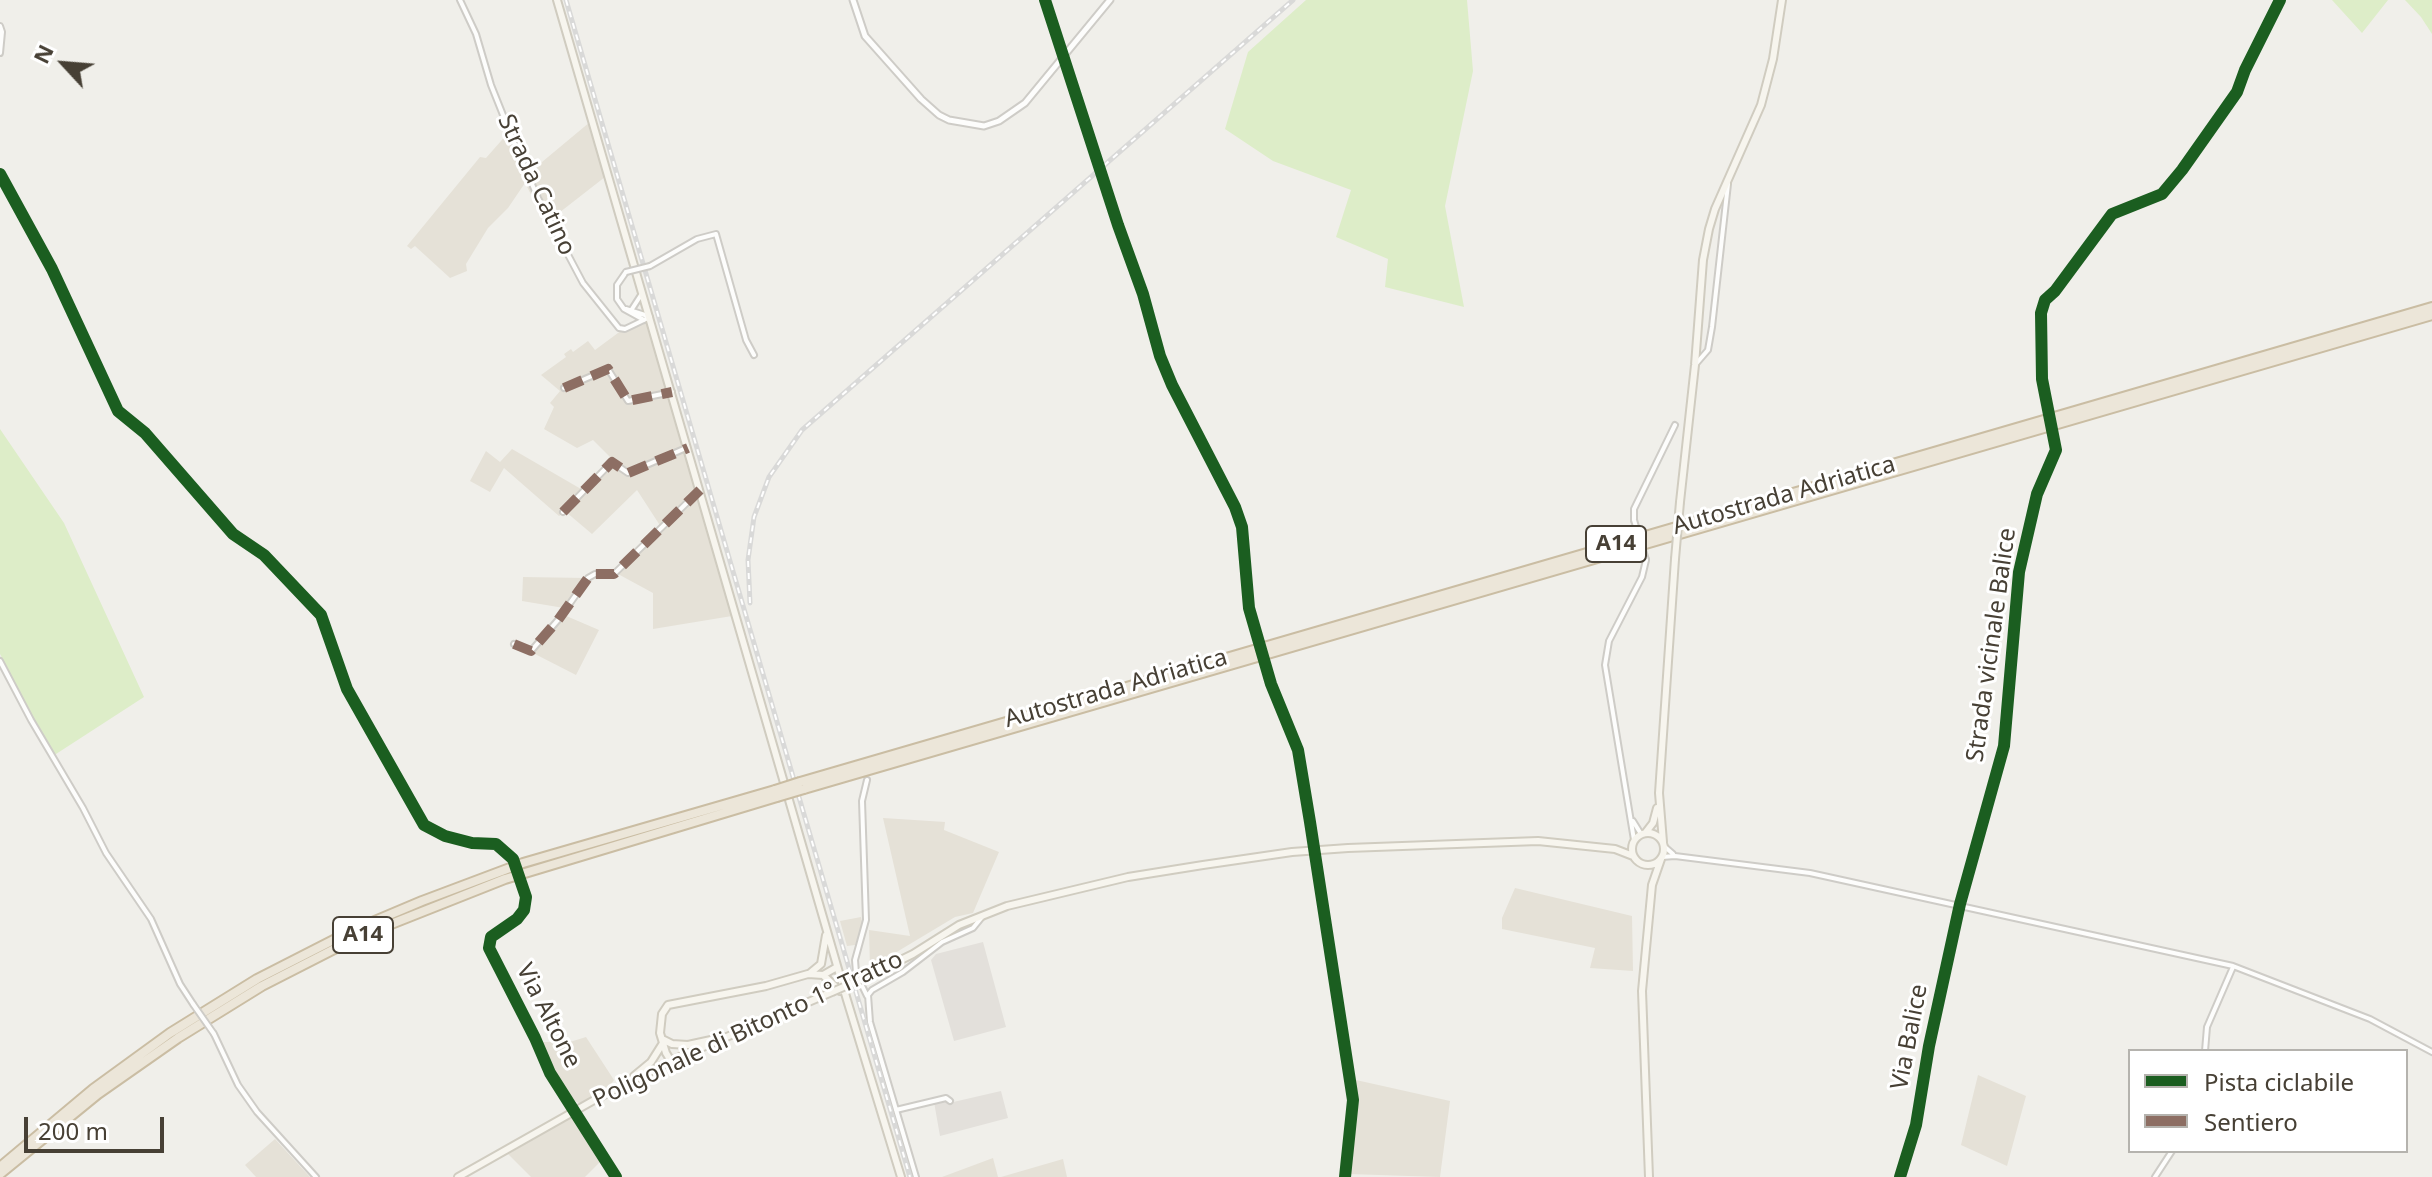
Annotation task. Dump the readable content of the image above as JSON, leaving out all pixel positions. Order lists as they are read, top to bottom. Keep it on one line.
{"streets":{"highway":["Autostrada Adriatica","A14"],"main road":["Poligonale di Bitonto 1° Tratto"],"street":["Strada Catino","Strada vicinale Balice","Via Altone","Via Balice"]},"crossings":[["Strada vicinale Balice","Via Balice"],["Via Altone","Poligonale di Bitonto 1° Tratto"]],"legend":["Pista ciclabile","Sentiero"],"scale_bar":"200 m","north":"top left"}
